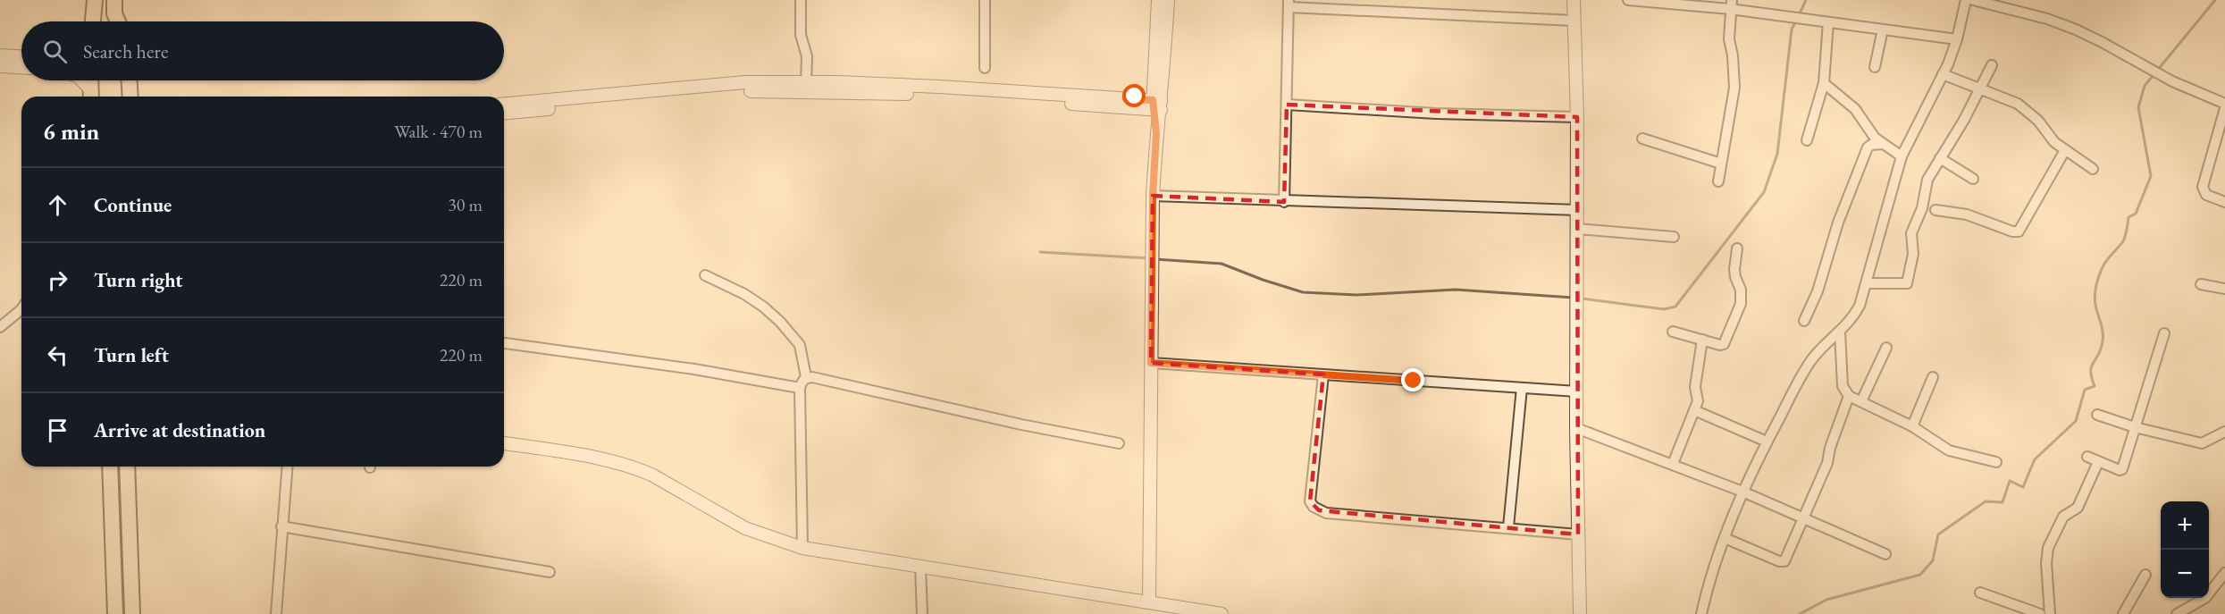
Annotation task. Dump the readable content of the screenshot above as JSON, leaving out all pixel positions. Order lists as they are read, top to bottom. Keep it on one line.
{"page":{"search":"Search here","heading":["6 min","Walk · 470 m"],"list":[["Continue","30 m"],["Turn right","220 m"],["Turn left","220 m"],"Arrive at destination"],"map_buttons":["+","−"]}}
